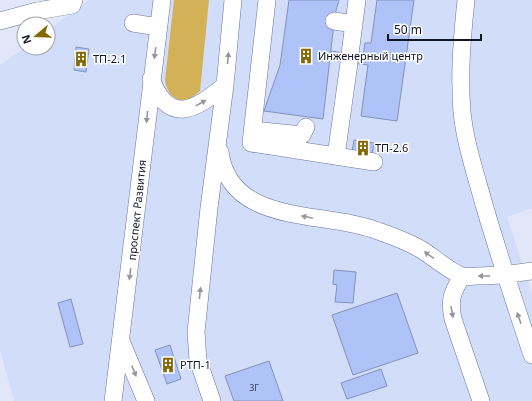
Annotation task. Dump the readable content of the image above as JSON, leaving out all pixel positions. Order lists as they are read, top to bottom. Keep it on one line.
{"streets":{"street":["проспект Развития"]},"places":{"building":["Инженерный центр","ТП-2.1","ТП-2.6","РТП-1"]},"house_numbers":["3Г"],"scale_bar":"50 m","north":"left"}
